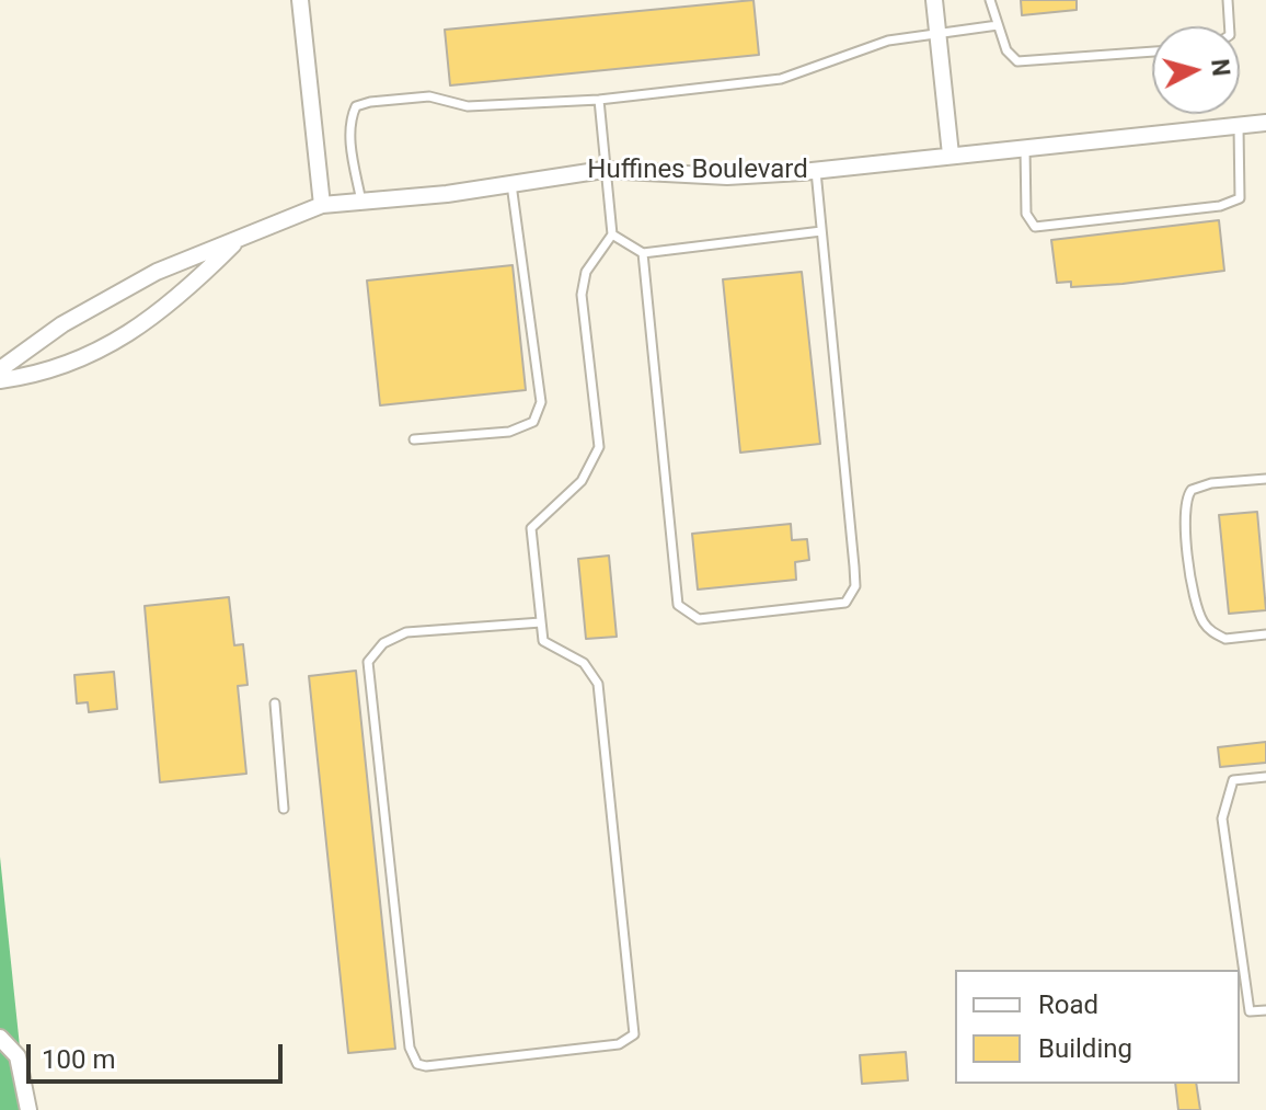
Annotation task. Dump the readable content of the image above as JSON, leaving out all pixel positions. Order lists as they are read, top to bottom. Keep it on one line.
{"streets":{"street":["Huffines Boulevard"]},"legend":["Road","Building"],"scale_bar":"100 m","north":"right"}
